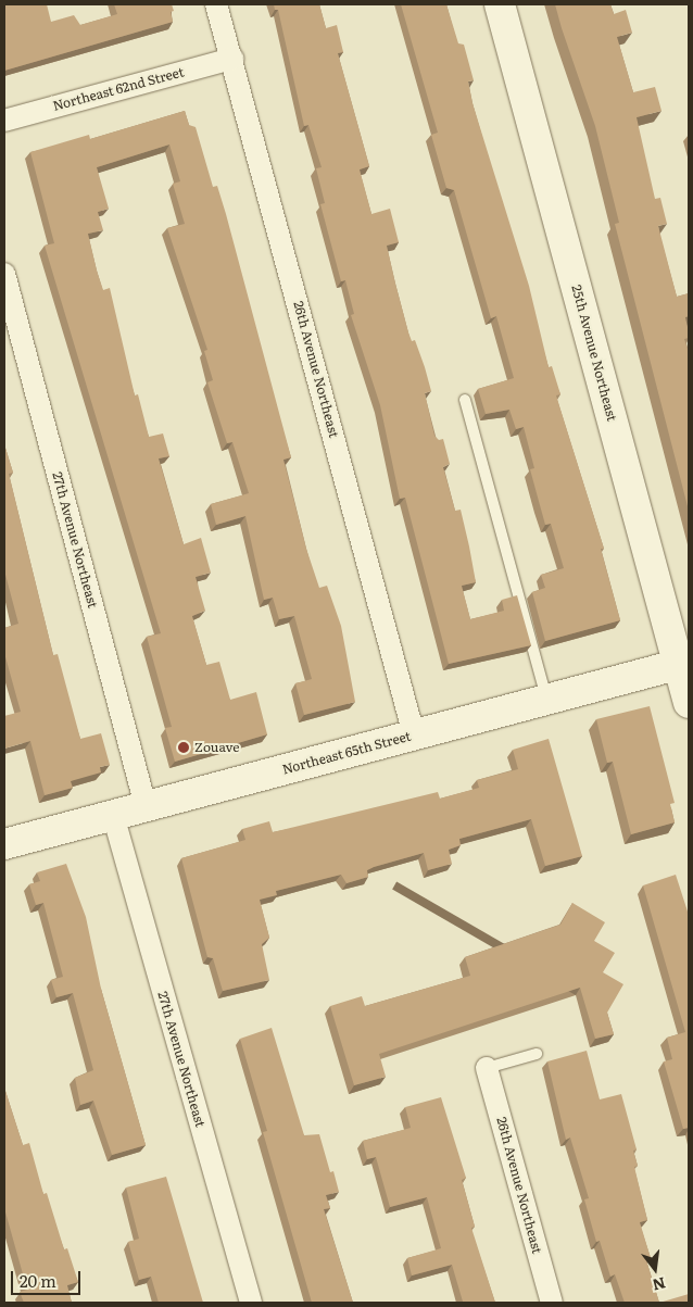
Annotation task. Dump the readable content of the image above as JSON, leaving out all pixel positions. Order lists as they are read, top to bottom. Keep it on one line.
{"streets":{"main road":["25th Avenue Northeast","Northeast 65th Street"],"street":["Northeast 62nd Street","26th Avenue Northeast","27th Avenue Northeast"]},"crossings":[["Northeast 62nd Street","26th Avenue Northeast"],["25th Avenue Northeast","Northeast 65th Street"],["26th Avenue Northeast","Northeast 65th Street"],["27th Avenue Northeast","Northeast 65th Street"]],"places":["Zouave"],"scale_bar":"20 m","north":"bottom"}
